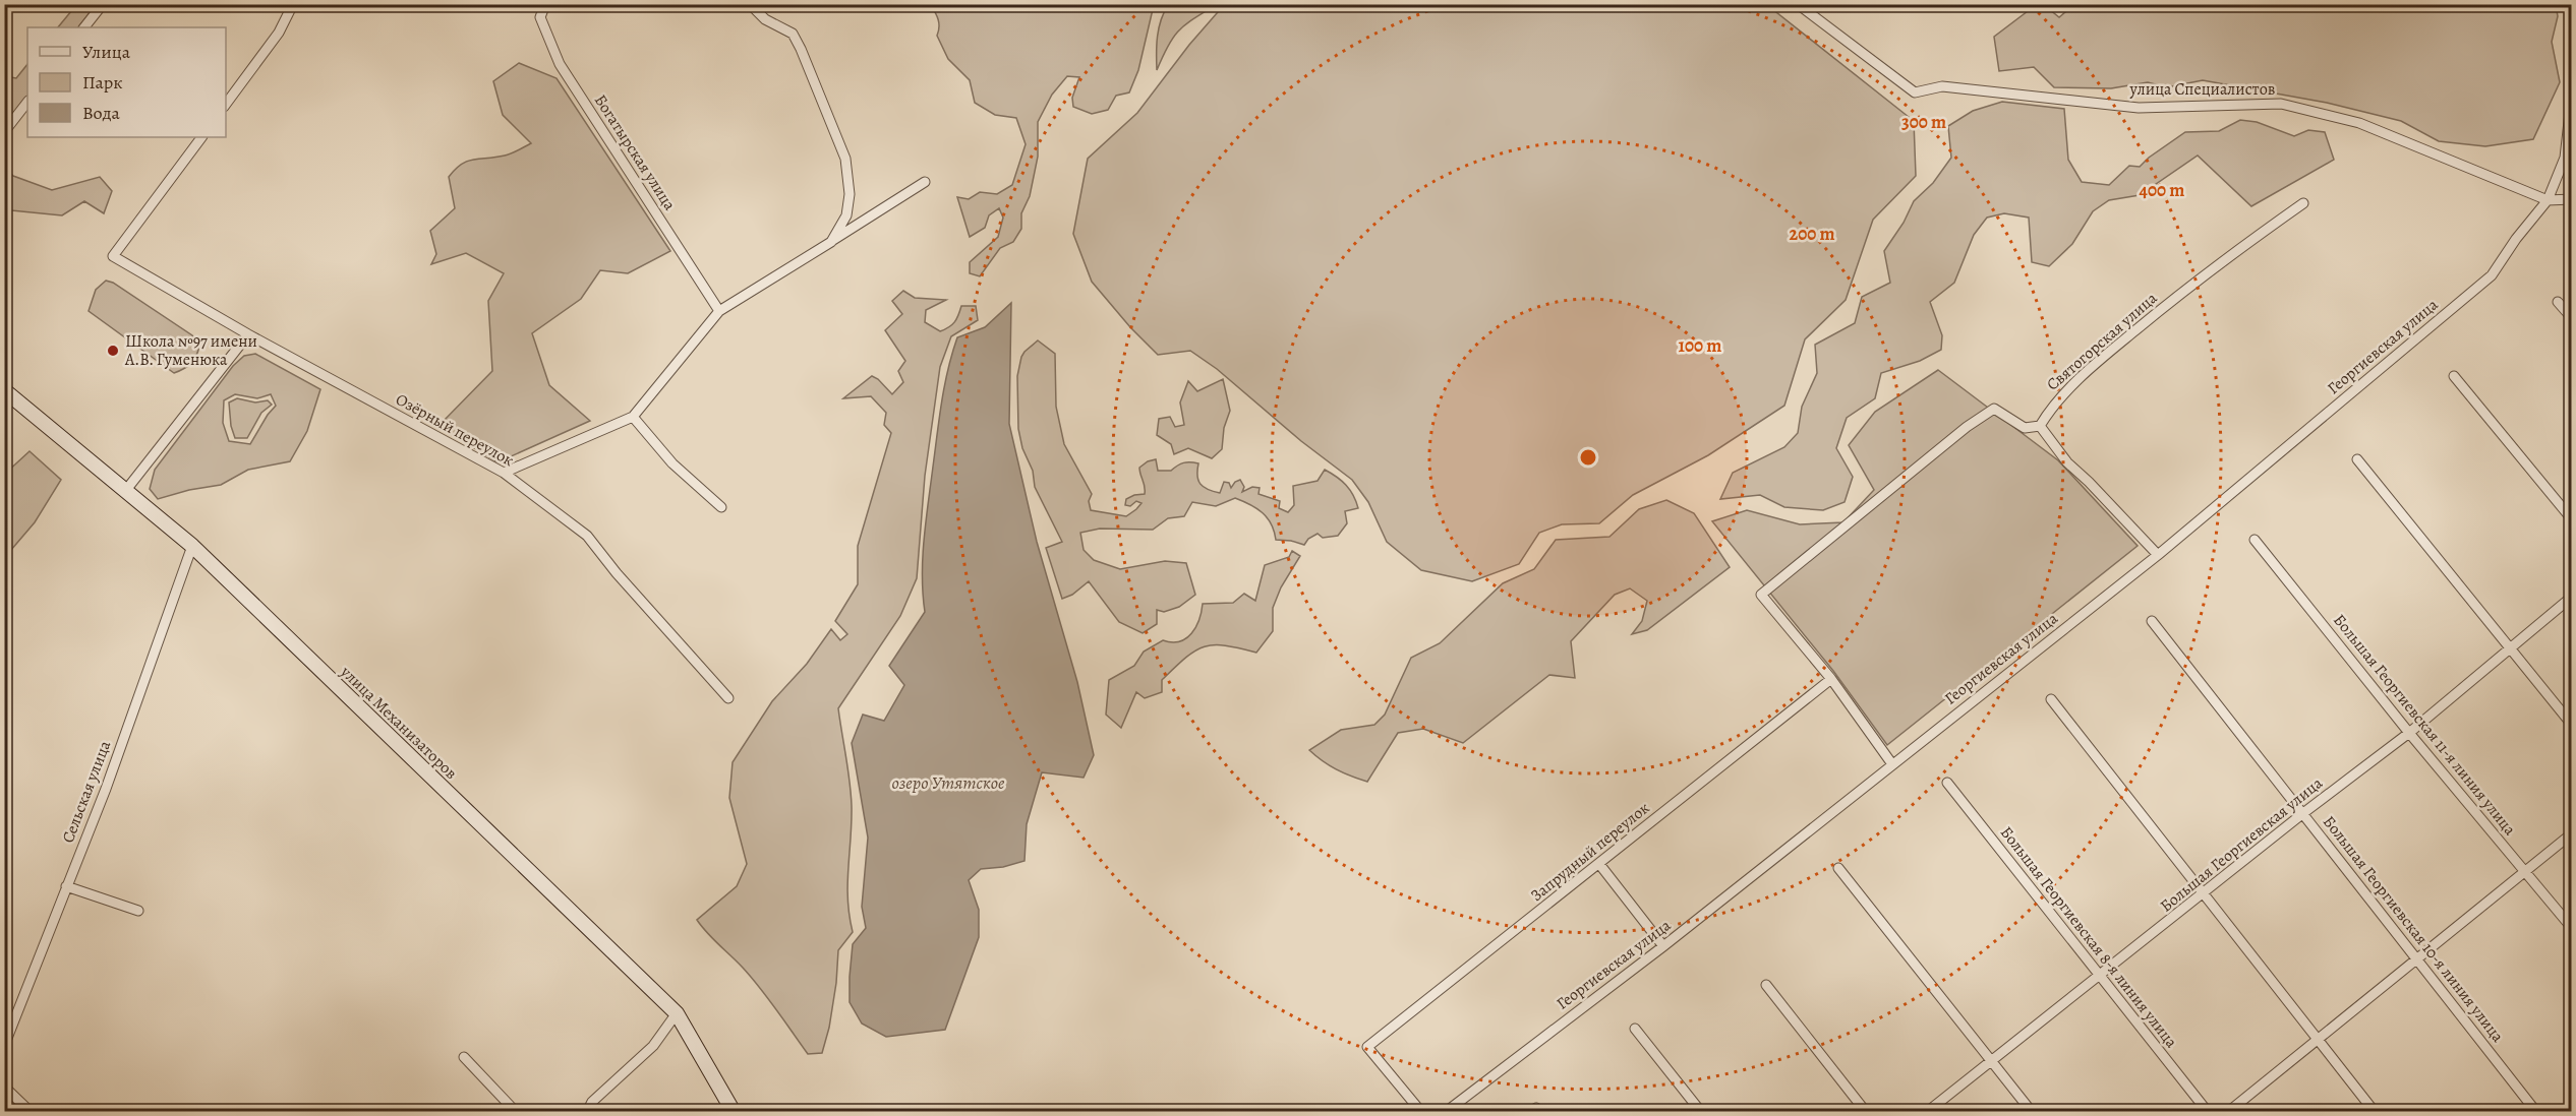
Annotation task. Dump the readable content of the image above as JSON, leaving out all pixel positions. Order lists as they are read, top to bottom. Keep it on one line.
{"streets":{"street":["улица Специалистов","Богатырская улица","Святогорская улица","Георгиевская улица","Озёрный переулок","улица Механизаторов","Большая Георгиевская 11-я линия улица","Сельская улица","Большая Георгиевская улица","Запрудный переулок","Большая Георгиевская 10-я линия улица","Большая Георгиевская 8-я линия улица"]},"crossings":[["улица Специалистов","Георгиевская улица"],["улица Механизаторов","Сельская улица"],["Большая Георгиевская 11-я линия улица","Большая Георгиевская улица"],["Большая Георгиевская улица","Большая Георгиевская 10-я линия улица"],["Большая Георгиевская улица","Большая Георгиевская 8-я линия улица"]],"water":["озеро Утятское"],"places":["Школа №97 имени А.В. Гуменюка"],"legend":["Улица","Парк","Вода"],"rings":["300 m","400 m","200 m","100 m"]}
